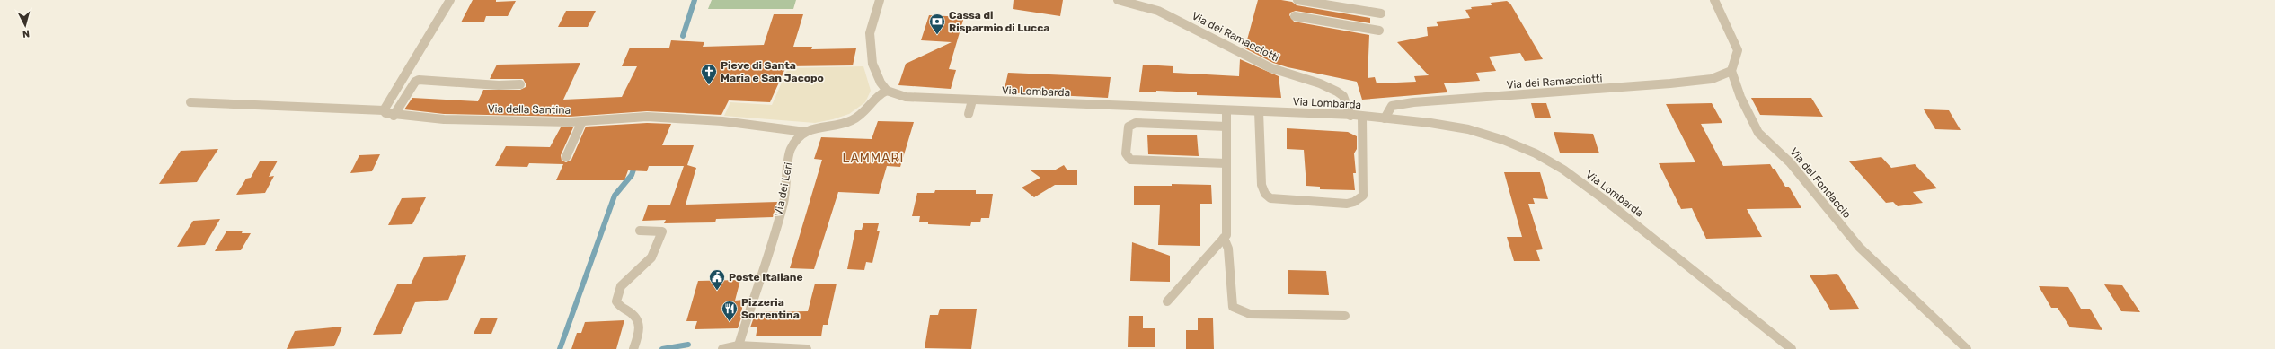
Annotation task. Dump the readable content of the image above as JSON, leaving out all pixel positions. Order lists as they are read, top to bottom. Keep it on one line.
{"streets":{"street":["Via dei Ramacciotti","Via Lombarda","Via della Santina","Via del Fondaccio","Via dei Leri"]},"crossings":[["Via dei Ramacciotti","Via Lombarda"],["Via dei Ramacciotti","Via del Fondaccio"],["Via della Santina","Via dei Leri"]],"districts":["LAMMARI"],"places":{"bank":["Cassa di Risparmio di Lucca"],"church":["Pieve di Santa Maria e San Jacopo"],"public building":["Poste Italiane"],"restaurant":["Pizzeria Sorrentina"]},"north":"bottom"}
